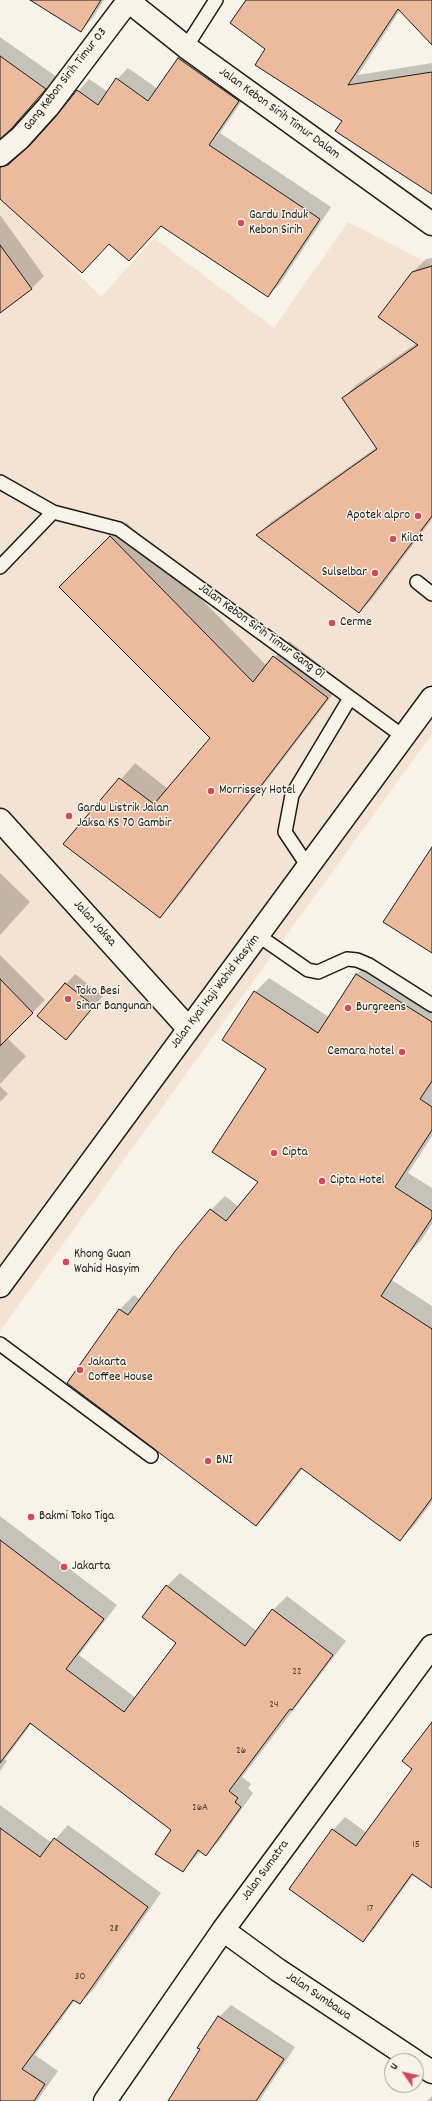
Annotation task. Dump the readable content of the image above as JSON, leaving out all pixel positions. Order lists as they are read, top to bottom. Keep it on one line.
{"streets":{"street":["Gang Kebon Sirih Timur 03","Jalan Kebon Sirih Timur Dalam","Jalan Jaksa","Jalan Kyai Haji Wahid Hasyim","Jalan Sumatra","Jalan Sumbawa"],"lane":["Jalan Kebon Sirih Timur Gang 01"]},"crossings":[["Gang Kebon Sirih Timur 03","Jalan Kebon Sirih Timur Dalam"],["Jalan Kebon Sirih Timur Gang 01","Jalan Kyai Haji Wahid Hasyim"],["Jalan Jaksa","Jalan Kyai Haji Wahid Hasyim"],["Jalan Sumatra","Jalan Sumbawa"]],"places":["Gardu Induk Kebon Sirih","Apotek alpro","Kilat","Sulselbar","Cerme","Morrissey Hotel","Gardu Listrik Jalan Jaksa KS 70 Gambir","Toko Besi Sinar Bangunan","Burgreens","Cemara hotel","Cipta","Cipta Hotel","Khong Guan Wahid Hasyim","Jakarta Coffee House","BNI","Bakmi Toko Tiga","Jakarta"],"house_numbers":["22","24","26","26A","15","17","28","30"],"north":"top left"}
